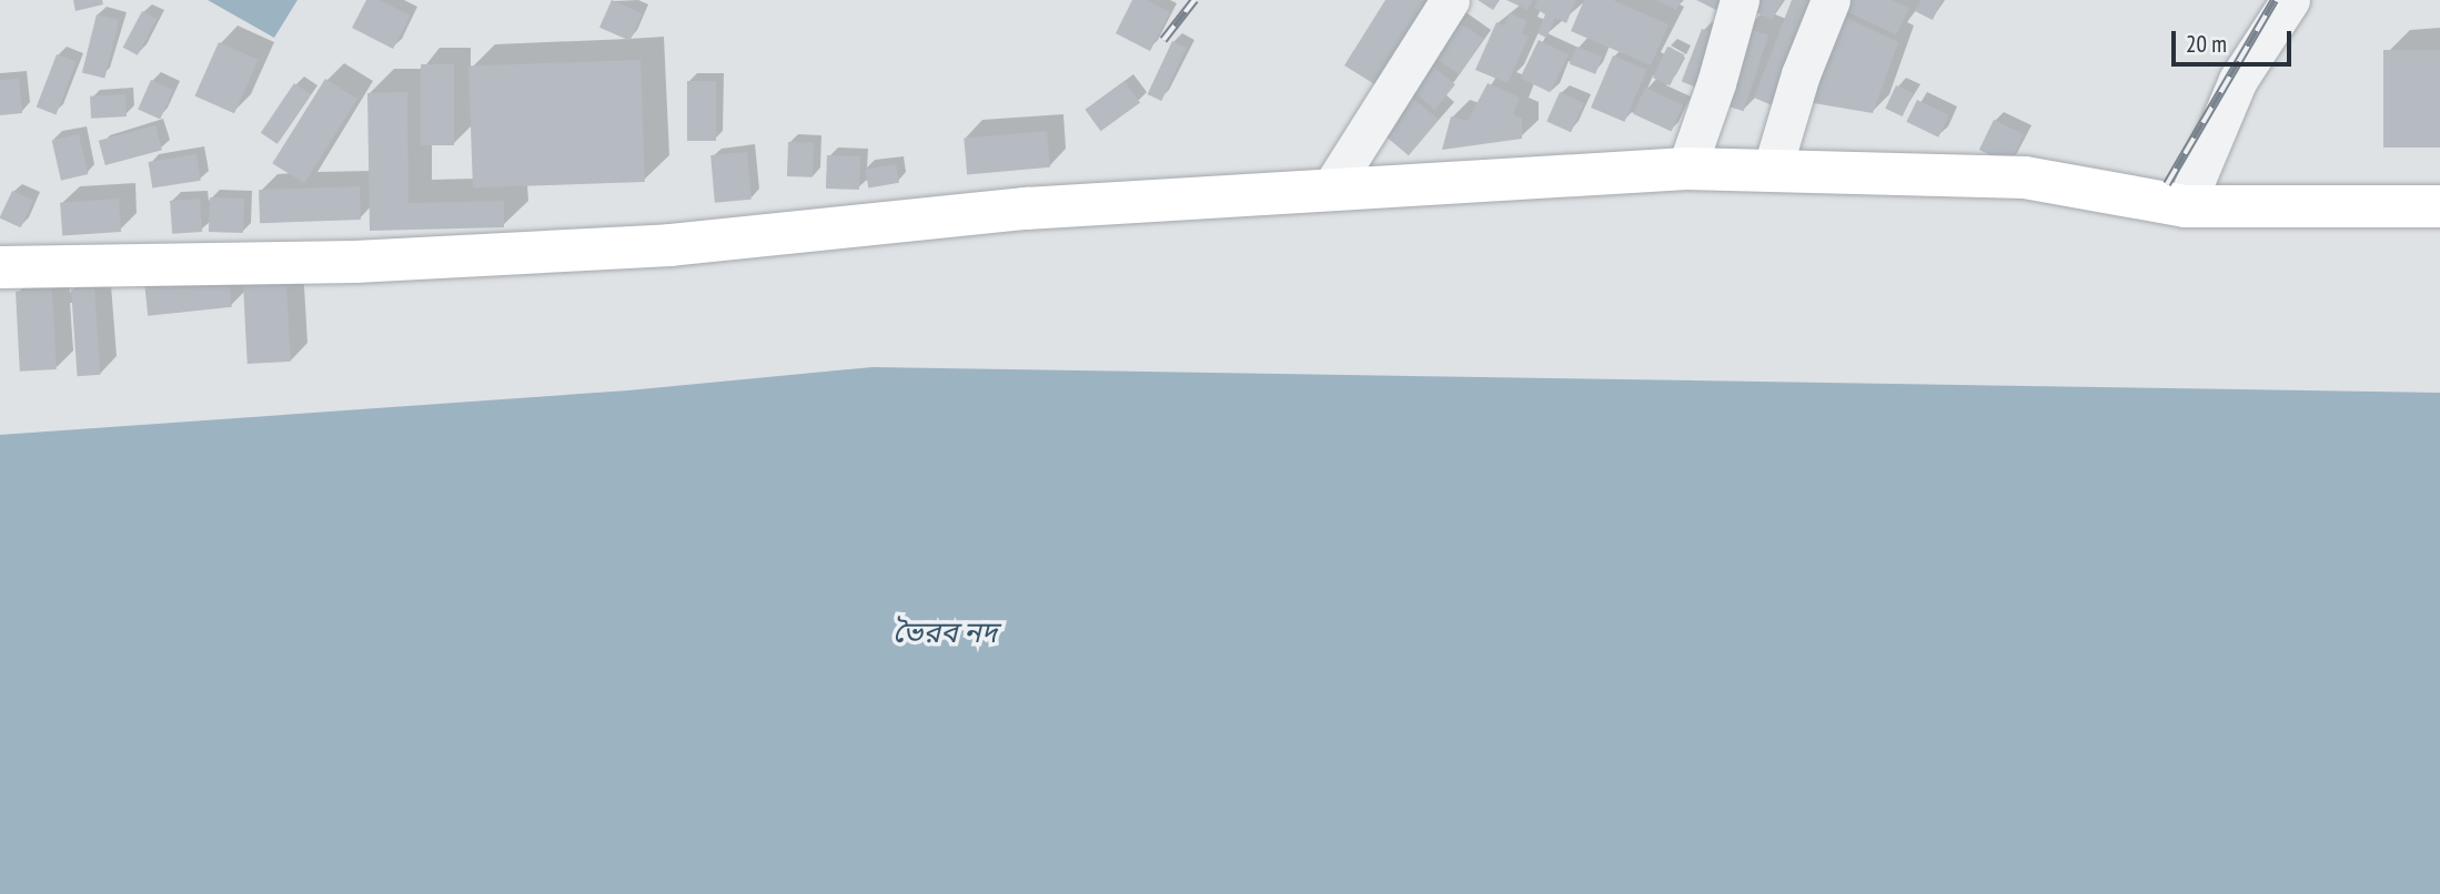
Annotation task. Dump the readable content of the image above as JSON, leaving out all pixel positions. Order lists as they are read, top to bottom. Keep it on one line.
{"water":["ভৈরব নদ"],"scale_bar":"20 m"}
